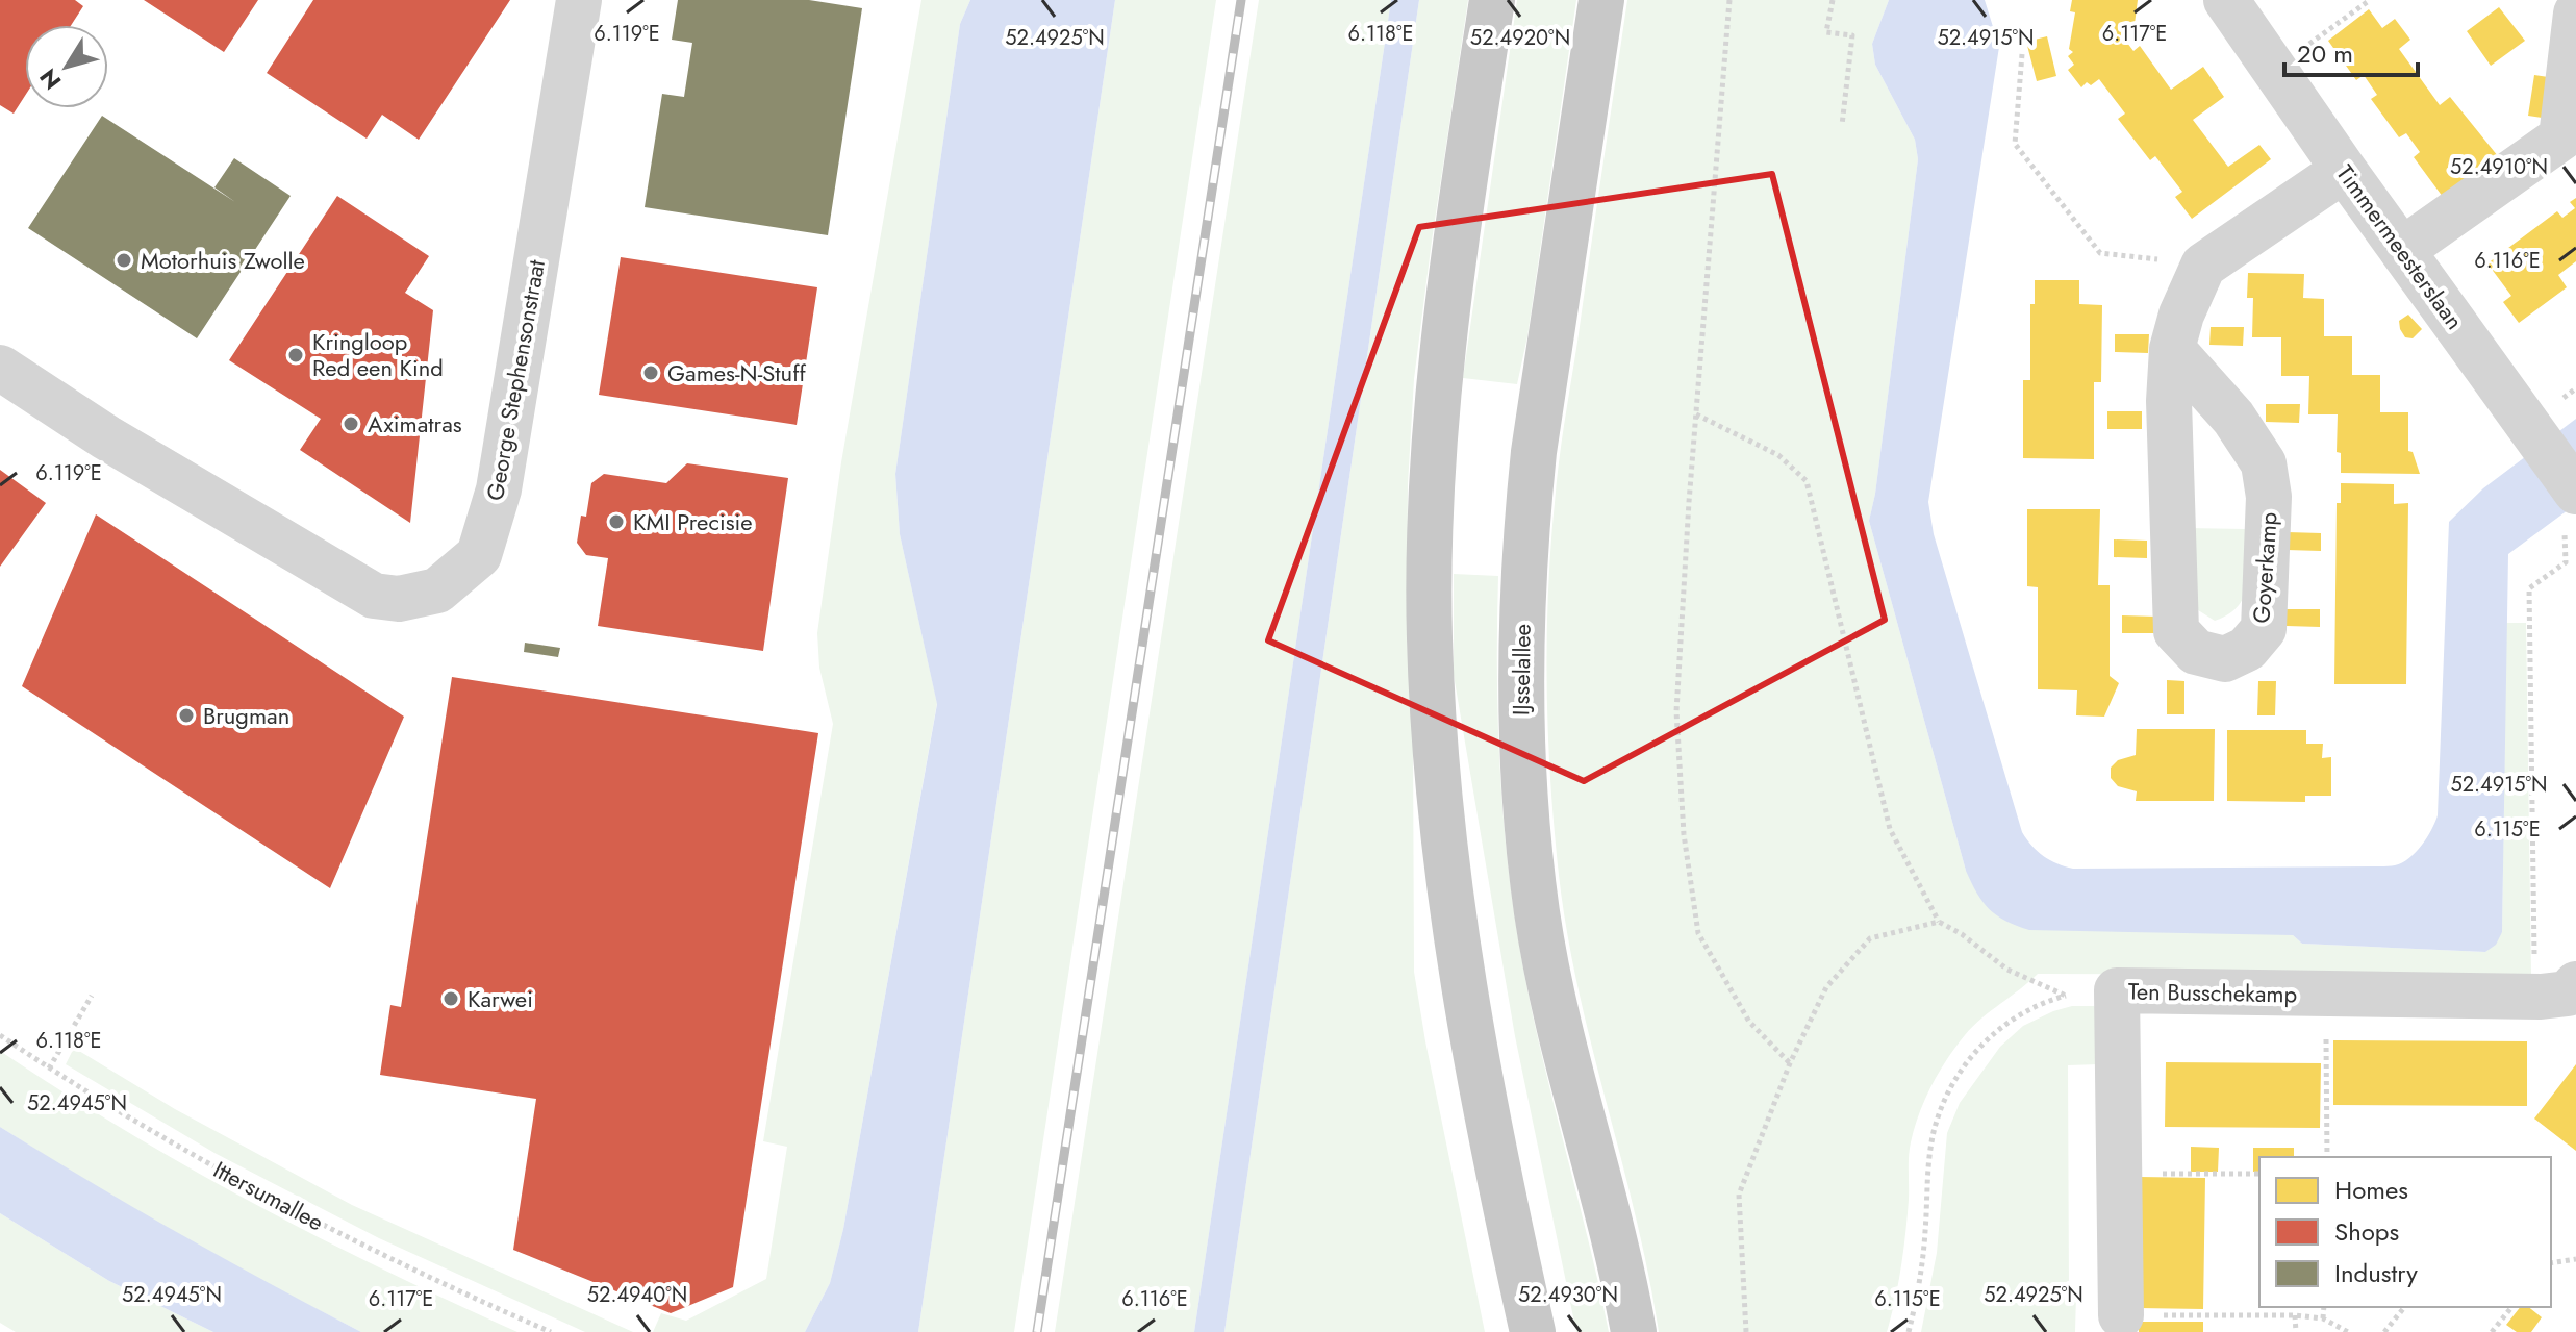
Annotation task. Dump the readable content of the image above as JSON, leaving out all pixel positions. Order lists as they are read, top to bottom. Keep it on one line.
{"streets":{"main road":["IJsselallee"],"street":["Timmermeesterslaan","George Stephensonstraat","Goyerkamp","Ten Busschekamp"],"path":["Ittersumallee"]},"places":["Motorhuis Zwolle","Kringloop Red een Kind","Games-N-Stuff","Aximatras","KMI Precisie","Brugman","Karwei"],"legend":["Homes","Shops","Industry"],"scale_bar":"20 m","north":"bottom left","coordinates":["6.119°E","6.118°E","6.117°E","52.4925°N","52.4920°N","52.4915°N","52.4910°N","6.116°E","6.115°E","52.4945°N","52.4940°N","52.4930°N"]}
